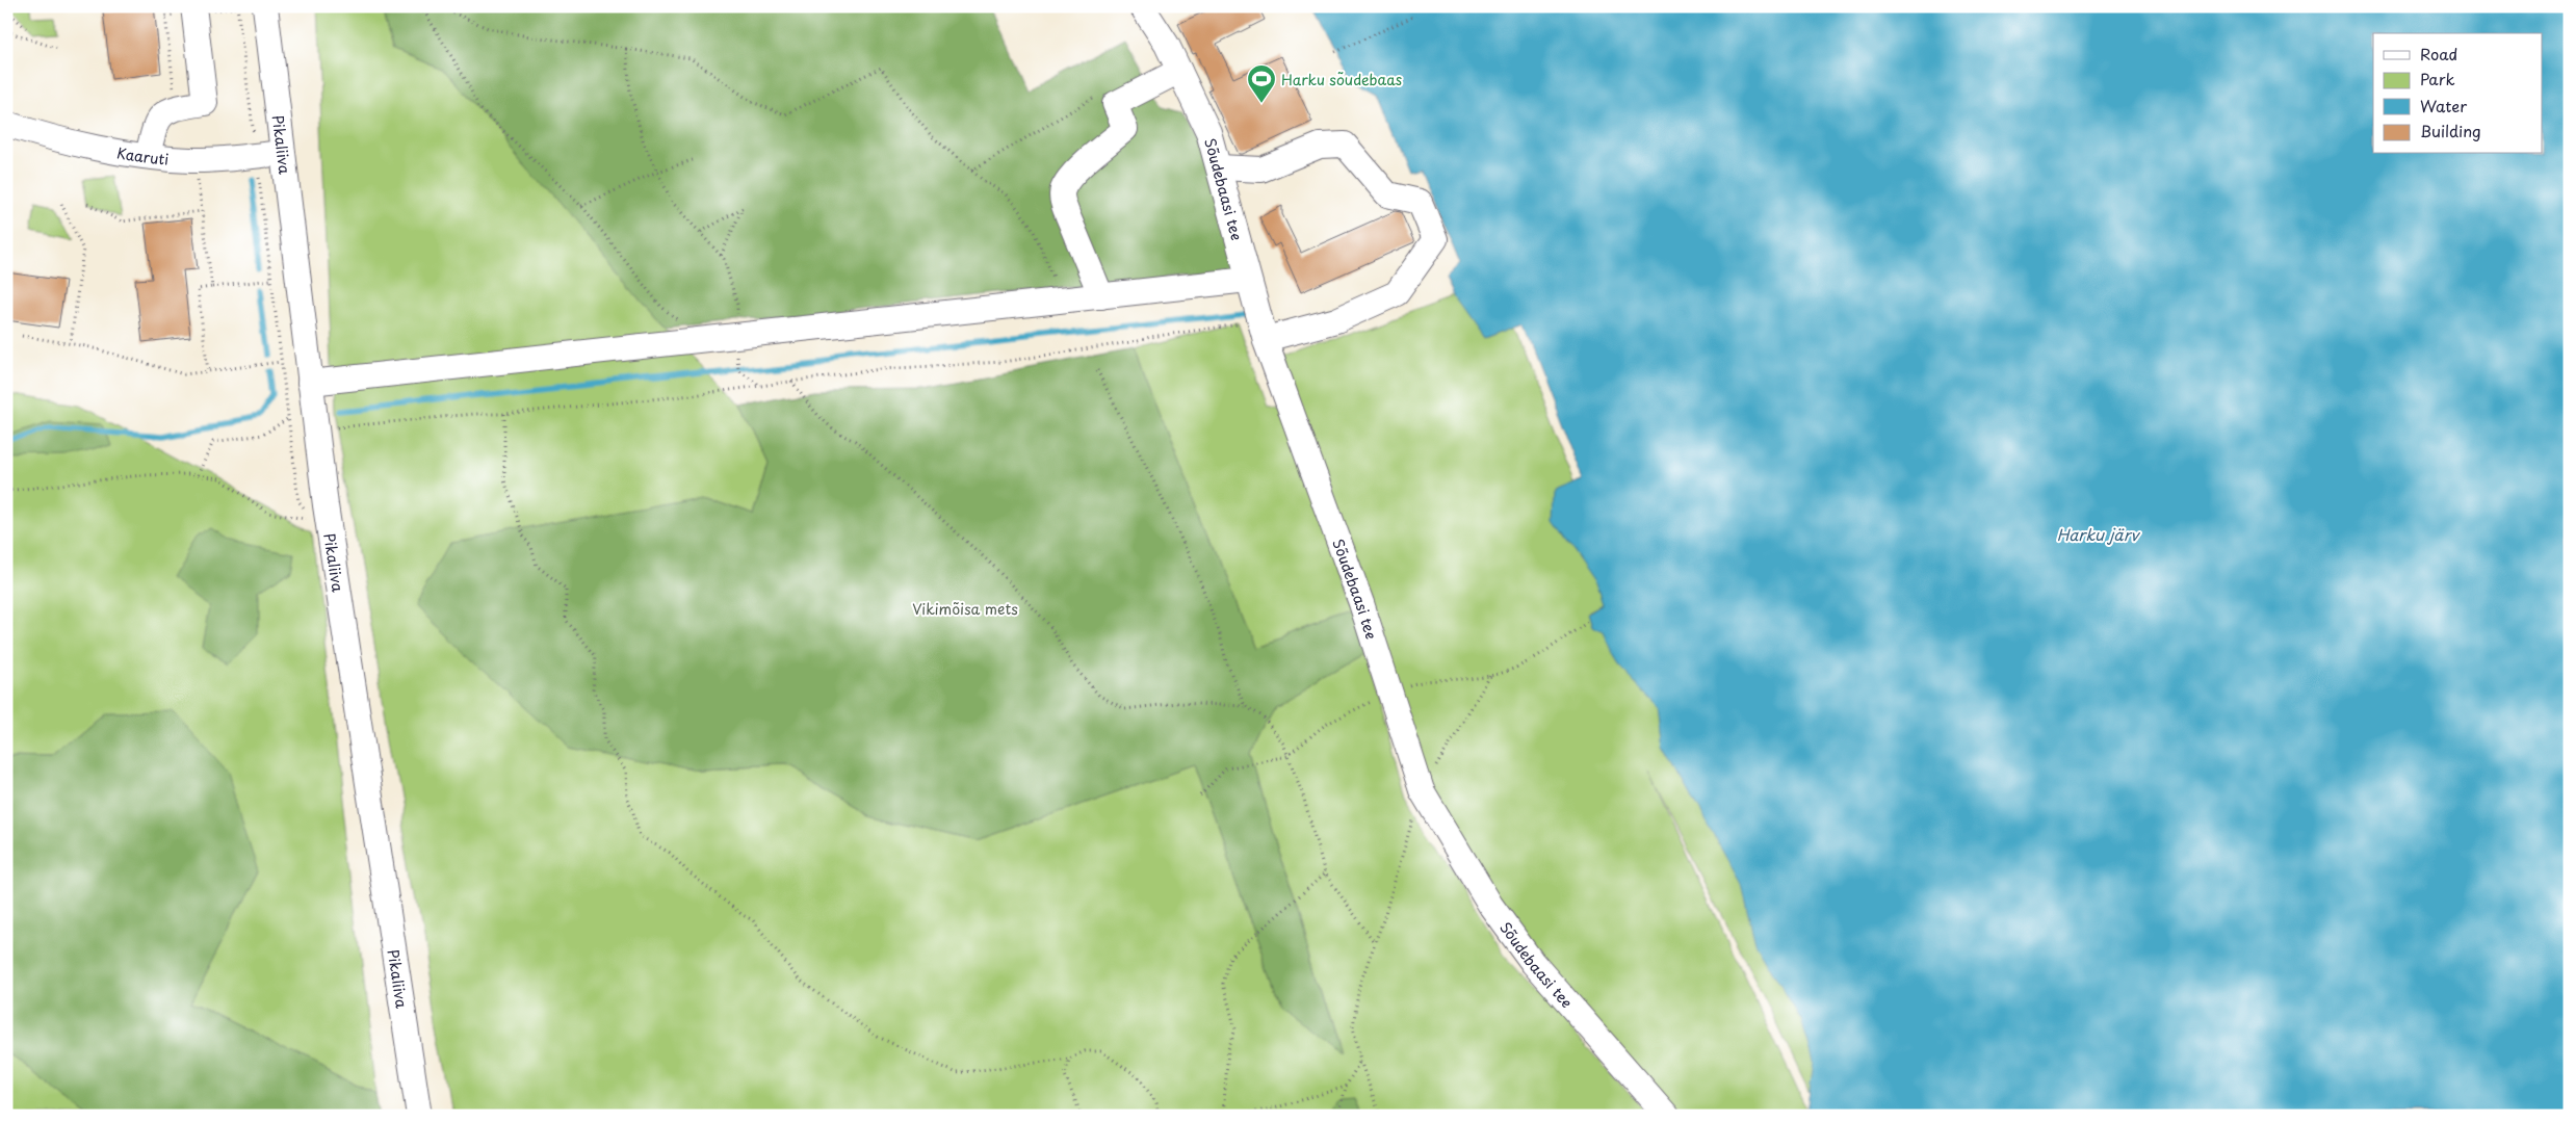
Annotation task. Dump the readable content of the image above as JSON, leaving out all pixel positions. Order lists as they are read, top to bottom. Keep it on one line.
{"streets":{"street":["Pikaliiva","Kaaruti","Sõudebaasi tee"]},"crossings":[["Pikaliiva","Kaaruti"]],"water":["Harku järv"],"parks":["Vikimõisa mets"],"places":{"sports":["Harku sõudebaas"]},"legend":["Road","Park","Water","Building"]}
